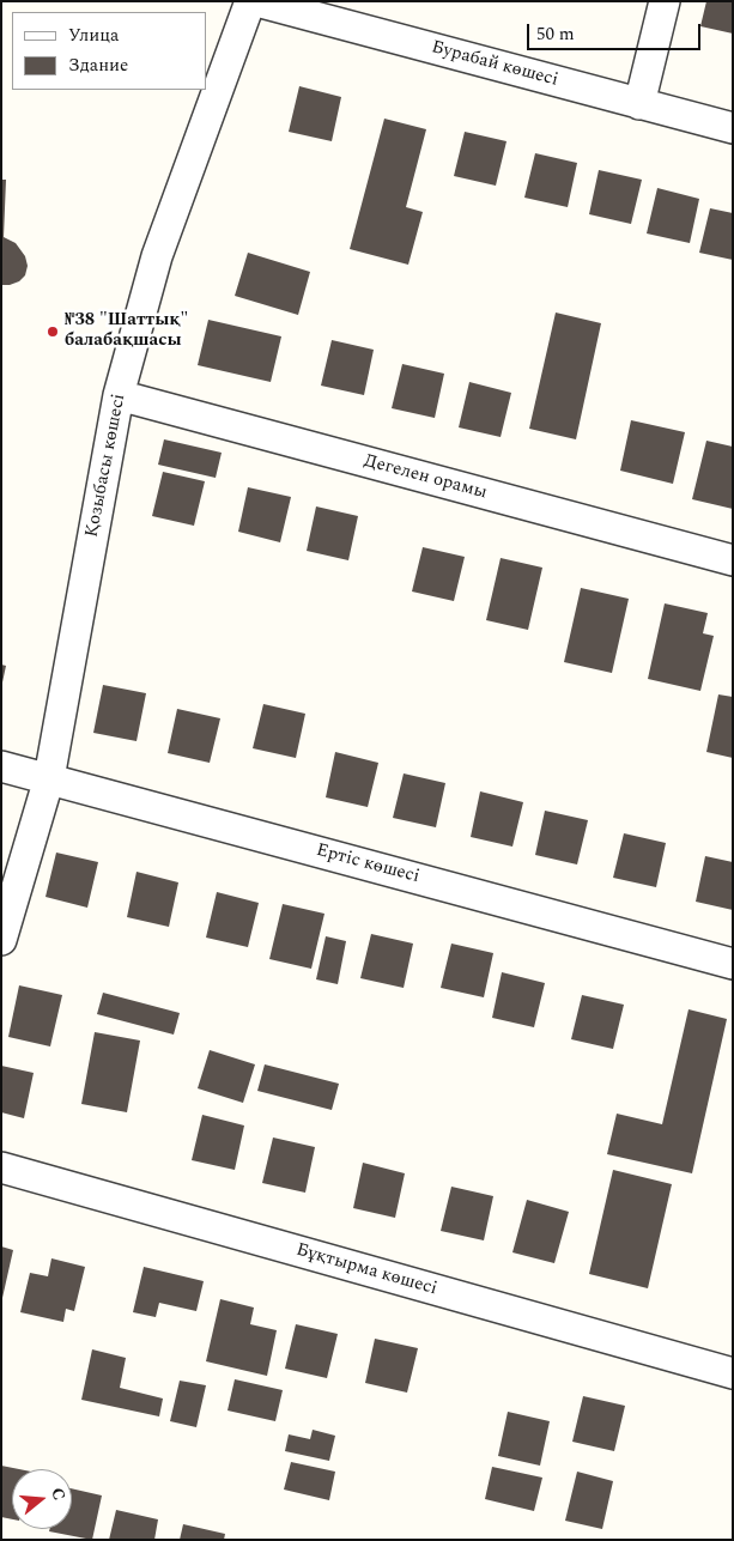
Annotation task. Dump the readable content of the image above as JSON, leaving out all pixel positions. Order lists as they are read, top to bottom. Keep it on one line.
{"streets":{"street":["Бурабай көшесі","Қозыбасы көшесі","Дегелен орамы","Ертіс көшесі","Бұқтырма көшесі"]},"crossings":[["Қозыбасы көшесі","Дегелен орамы"],["Қозыбасы көшесі","Ертіс көшесі"]],"places":["№38 \"Шаттық\" балабақшасы"],"legend":["Улица","Здание"],"scale_bar":"50 m","north":"right"}
